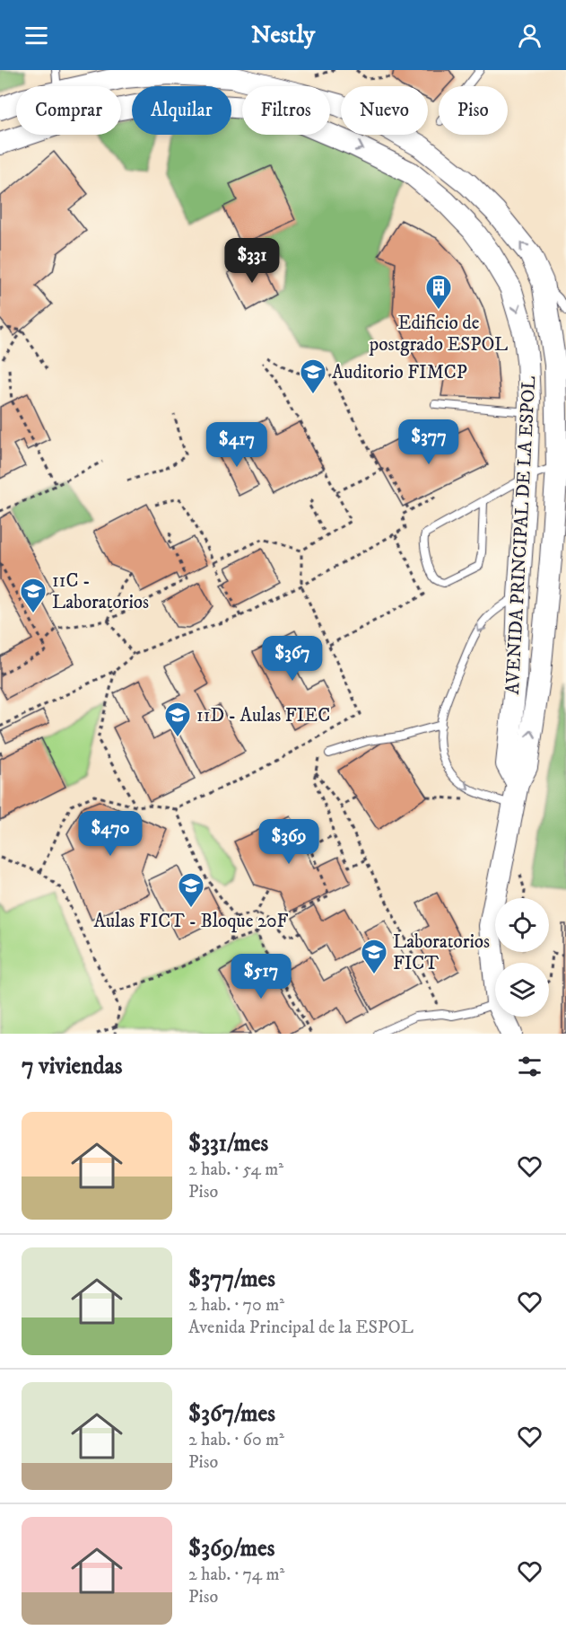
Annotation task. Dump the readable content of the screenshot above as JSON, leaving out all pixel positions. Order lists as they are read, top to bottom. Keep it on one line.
{"streets":{"street":["AVENIDA PRINCIPAL DE LA ESPOL"]},"places":{"building":["Edificio de postgrado ESPOL"],"school or university":["Auditorio FIMCP","11C - Laboratorios","11D - Aulas FIEC","Aulas FICT - Bloque 20F","Laboratorios FICT"]},"page":{"header":"Nestly","chip":["Comprar","Alquilar","Filtros","Nuevo","Piso"],"price":["$331","$377","$417","$367","$470","$369","$517"],"heading":"7 viviendas","list":[{"name":"$331/mes","note":"2 hab. · 54 m² · Piso"},{"name":"$377/mes","note":"2 hab. · 70 m² · Avenida Principal de la ESPOL"},{"name":"$367/mes","note":"2 hab. · 60 m² · Piso"},{"name":"$369/mes","note":"2 hab. · 74 m² · Piso"}]}}
